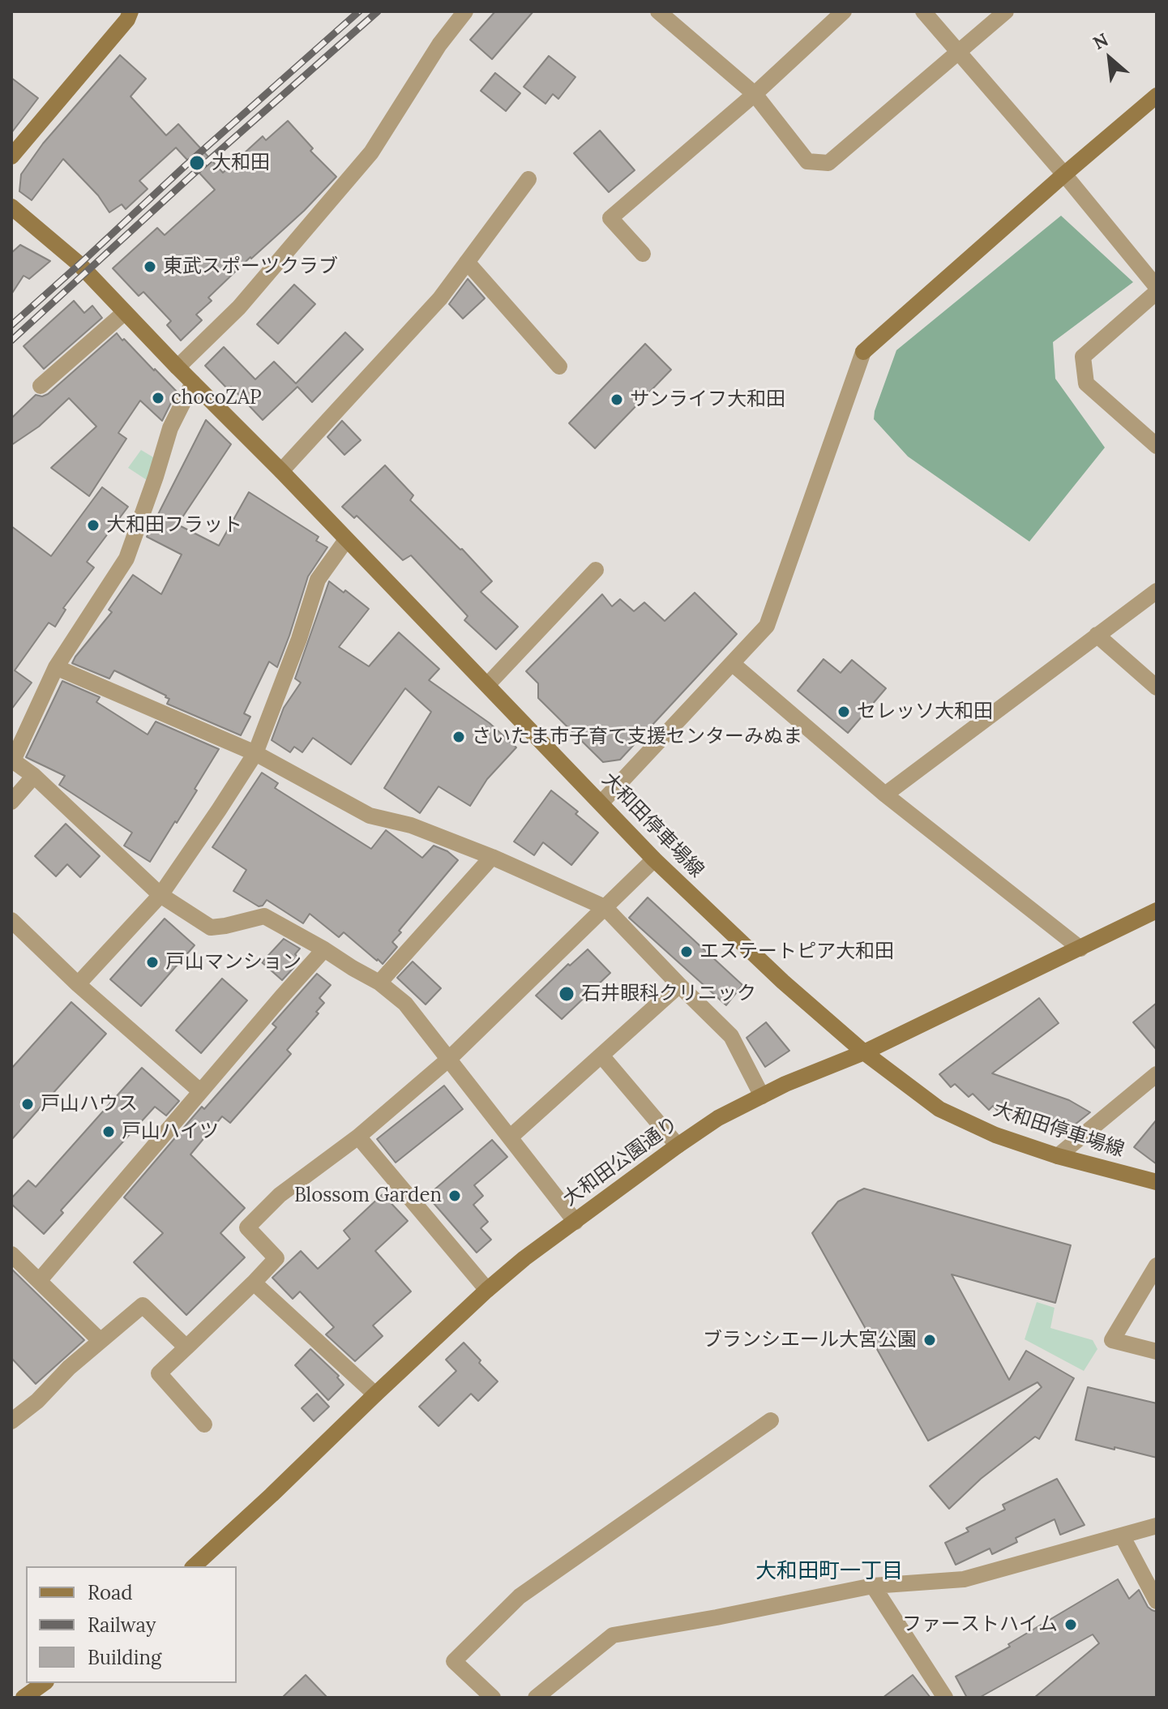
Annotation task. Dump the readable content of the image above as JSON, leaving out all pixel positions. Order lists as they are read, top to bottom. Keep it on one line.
{"streets":{"street":["大和田停車場線","大和田公園通り"]},"crossings":[["大和田停車場線","大和田公園通り"]],"districts":["大和田町一丁目"],"places":["大和田","東武スポーツクラブ","chocoZAP","サンライフ大和田","大和田フラット","セレッソ大和田","さいたま市子育て支援センターみぬま","エステートピア大和田","戸山マンション","石井眼科クリニック","戸山ハウス","戸山ハイツ","Blossom Garden","ブランシエール大宮公園","ファーストハイム"],"legend":["Road","Railway","Building"],"north":"top left"}
